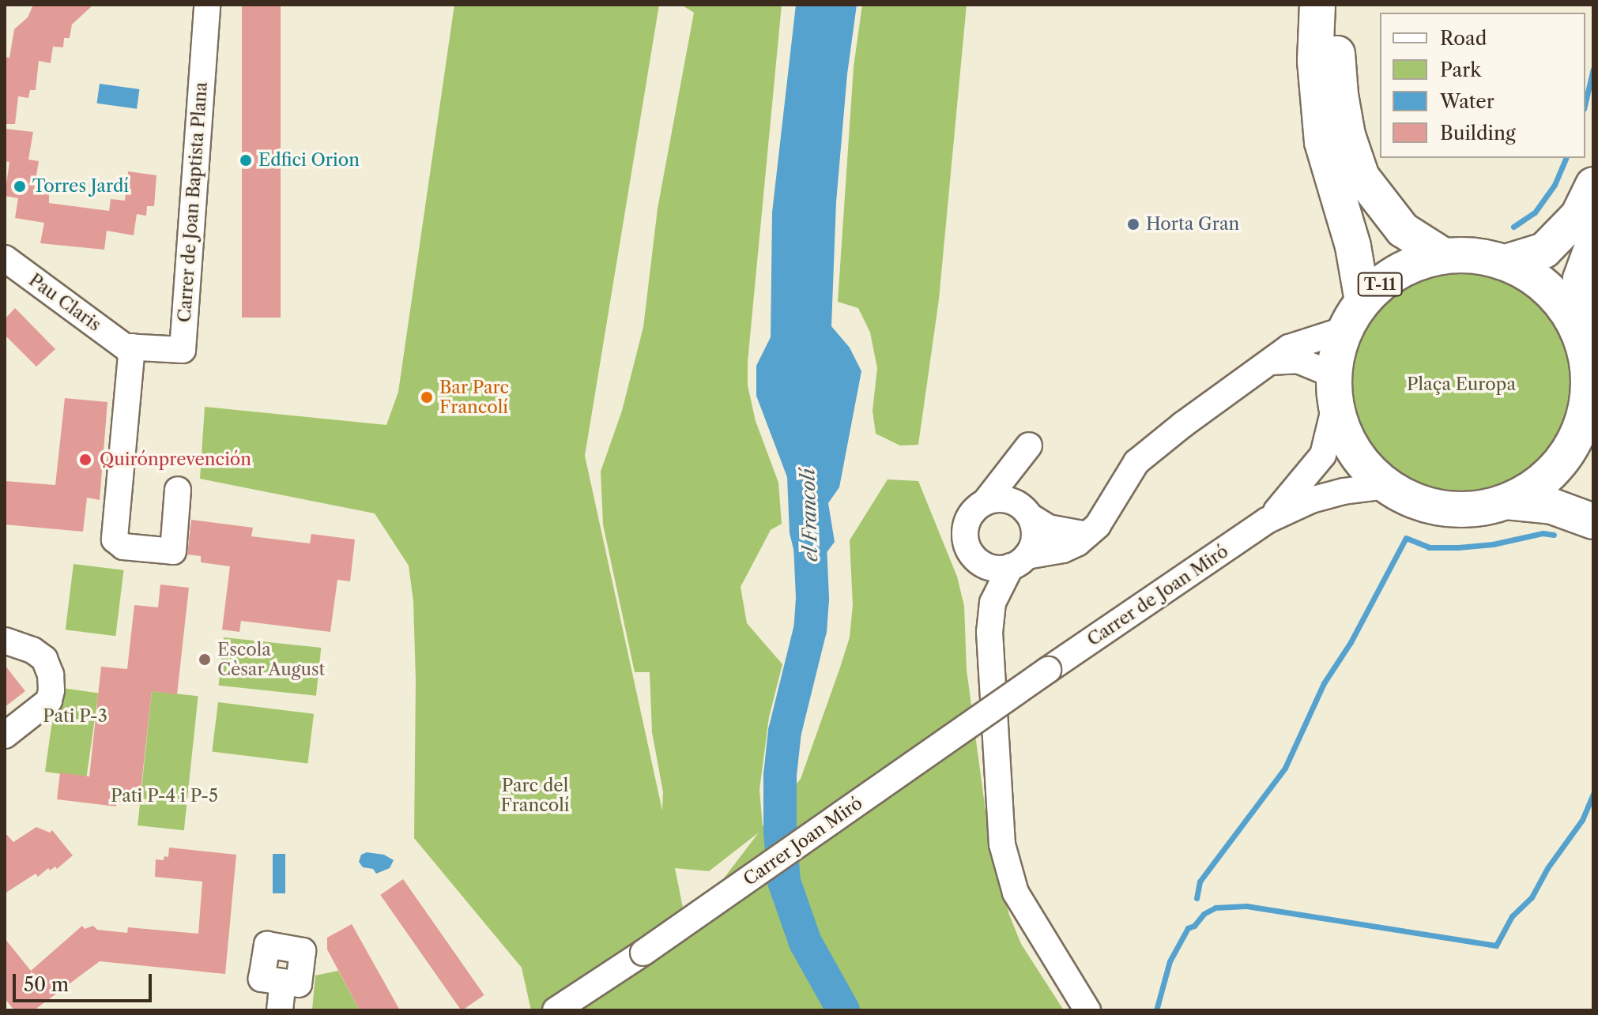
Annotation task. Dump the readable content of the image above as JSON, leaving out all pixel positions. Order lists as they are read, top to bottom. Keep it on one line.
{"streets":{"highway":["T-11"],"street":["Carrer de Joan Baptista Plana","Pau Claris","Carrer de Joan Miró","Carrer Joan Miró"]},"crossings":[["Carrer de Joan Baptista Plana","Pau Claris"],["T-11","Carrer de Joan Miró"],["Carrer de Joan Miró","Carrer Joan Miró"]],"water":["el Francolí"],"parks":["Plaça Europa","Pati P-3","Parc del Francolí","Pati P-4 i P-5"],"places":["Edfici Orion","Torres Jardí","Horta Gran","Bar Parc Francolí","Quirónprevención","Escola Cèsar August"],"legend":["Road","Park","Water","Building"],"scale_bar":"50 m"}
